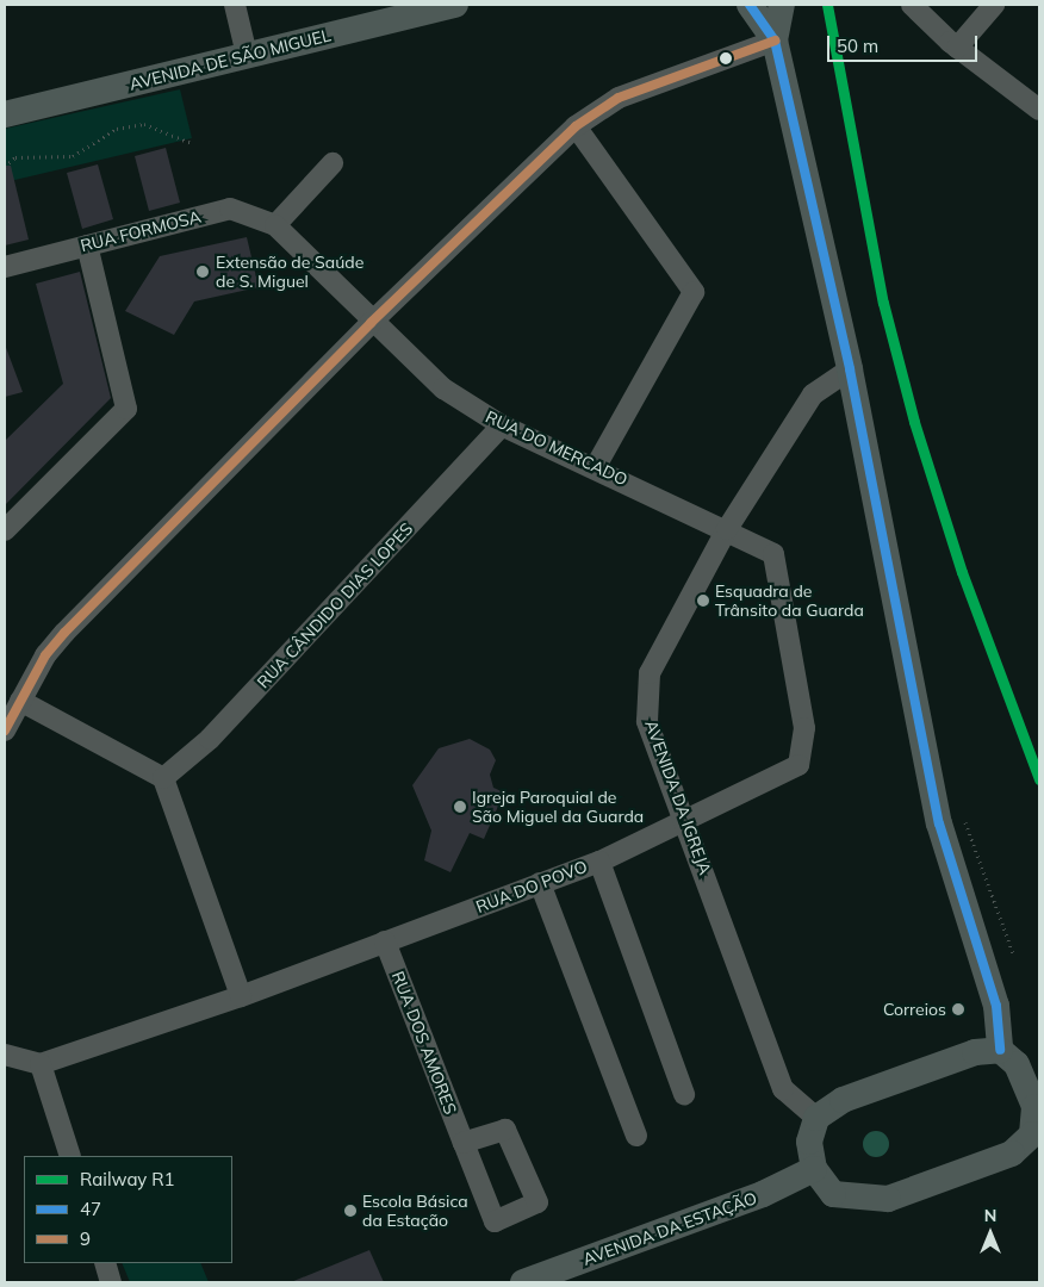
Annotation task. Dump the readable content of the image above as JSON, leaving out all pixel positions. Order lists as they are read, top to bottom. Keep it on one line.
{"streets":{"main road":["AVENIDA DE SÃO MIGUEL","AVENIDA DA ESTAÇÃO"],"street":["RUA FORMOSA","RUA DO MERCADO","RUA CÂNDIDO DIAS LOPES","AVENIDA DA IGREJA","RUA DO POVO","RUA DOS AMORES"]},"crossings":[["RUA FORMOSA","RUA DO MERCADO"],["RUA DO MERCADO","RUA CÂNDIDO DIAS LOPES"],["RUA DO MERCADO","AVENIDA DA IGREJA"],["RUA DO MERCADO","RUA DO POVO"],["AVENIDA DA IGREJA","RUA DO POVO"],["RUA DO POVO","RUA DOS AMORES"]],"places":["Extensão de Saúde de S. Miguel","Esquadra de Trânsito da Guarda","Igreja Paroquial de São Miguel da Guarda","Correios","Escola Básica da Estação"],"lines":["rail line R1","transit line 47","transit line 9"],"legend":["Railway R1","47","9"],"scale_bar":"50 m","north":"top"}
